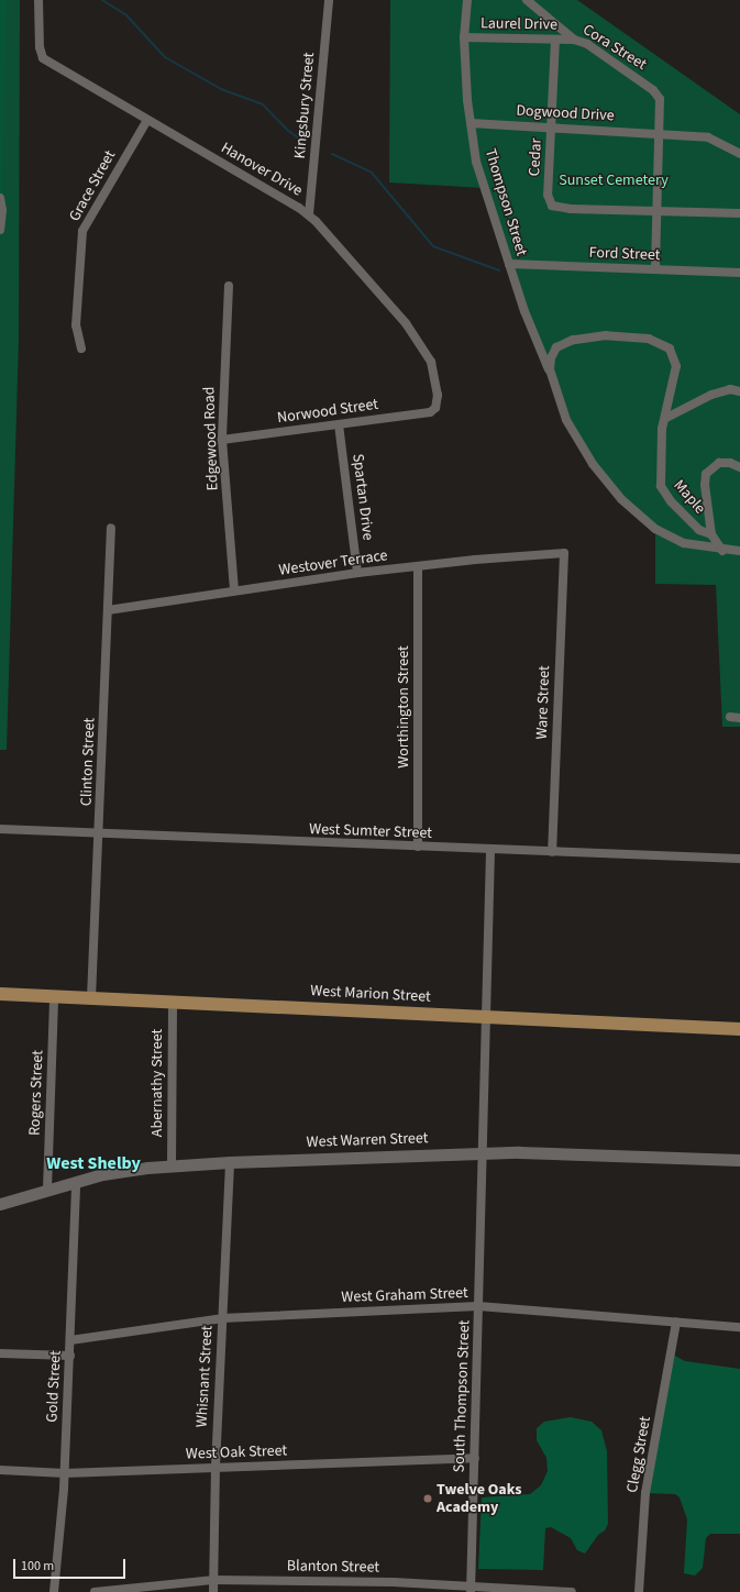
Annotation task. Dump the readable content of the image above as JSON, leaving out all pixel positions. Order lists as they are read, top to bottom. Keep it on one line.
{"streets":{"main road":["West Marion Street","West Warren Street"],"street":["Laurel Drive","Cora Street","Kingsbury Street","Dogwood Drive","Cedar","Hanover Drive","Grace Street","Thompson Street","Ford Street","Norwood Street","Edgewood Road","Spartan Drive","Maple","Westover Terrace","Ware Street","Worthington Street","Clinton Street","West Sumter Street","Abernathy Street","Rogers Street","West Graham Street","Whisnant Street","Gold Street","South Thompson Street","West Oak Street","Clegg Street","Blanton Street"]},"crossings":[["Laurel Drive","Cora Street"],["Laurel Drive","Cedar"],["Laurel Drive","Thompson Street"],["Cora Street","Dogwood Drive"],["Cora Street","Cedar"],["Cora Street","Ford Street"],["Kingsbury Street","Hanover Drive"],["Dogwood Drive","Cedar"],["Dogwood Drive","Thompson Street"],["Hanover Drive","Grace Street"],["Hanover Drive","Norwood Street"],["Thompson Street","Ford Street"],["Thompson Street","Maple"],["Norwood Street","Edgewood Road"],["Norwood Street","Spartan Drive"],["Edgewood Road","Westover Terrace"],["Spartan Drive","Westover Terrace"],["Westover Terrace","Ware Street"],["Westover Terrace","Worthington Street"],["Westover Terrace","Clinton Street"],["Ware Street","West Sumter Street"],["Worthington Street","West Sumter Street"],["Clinton Street","West Sumter Street"],["Clinton Street","West Marion Street"],["West Sumter Street","South Thompson Street"],["West Marion Street","Abernathy Street"],["West Marion Street","Rogers Street"],["West Marion Street","South Thompson Street"],["Abernathy Street","West Warren Street"],["Rogers Street","West Warren Street"],["West Warren Street","Whisnant Street"],["West Warren Street","Gold Street"],["West Warren Street","South Thompson Street"],["West Graham Street","Whisnant Street"],["West Graham Street","Gold Street"],["West Graham Street","South Thompson Street"],["West Graham Street","Clegg Street"],["Whisnant Street","West Oak Street"],["Whisnant Street","Blanton Street"],["Gold Street","West Oak Street"],["South Thompson Street","West Oak Street"],["South Thompson Street","Blanton Street"]],"districts":["West Shelby"],"parks":["Sunset Cemetery"],"places":["Twelve Oaks Academy"],"scale_bar":"100 m"}
